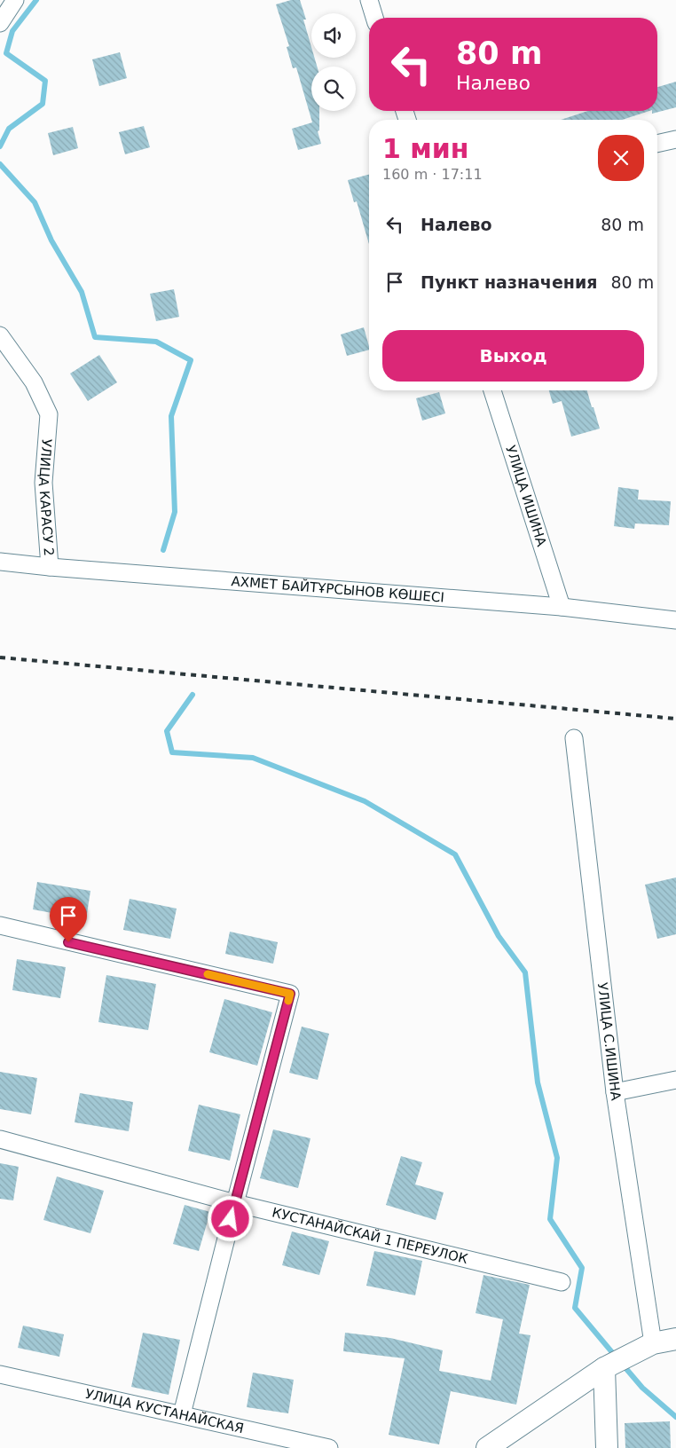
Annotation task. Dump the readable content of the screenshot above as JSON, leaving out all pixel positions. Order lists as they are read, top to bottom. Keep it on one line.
{"streets":{"street":["УЛИЦА ИШИНА","УЛИЦА КАРАСУ 2","АХМЕТ БАЙТҰРСЫНОВ КӨШЕСІ","УЛИЦА С.ИШИНА","КУСТАНАЙСКАЙ 1 ПЕРЕУЛОК","УЛИЦА КУСТАНАЙСКАЯ"]},"crossings":[["УЛИЦА ИШИНА","АХМЕТ БАЙТҰРСЫНОВ КӨШЕСІ"],["УЛИЦА КАРАСУ 2","АХМЕТ БАЙТҰРСЫНОВ КӨШЕСІ"]],"page":{"turn":["80 m","Налево"],"heading":["1 мин","160 m · 17:11"],"list":[{"name":"Налево","value":"80 m"},{"name":"Пункт назначения","value":"80 m"}],"buttons":"Выход"}}
